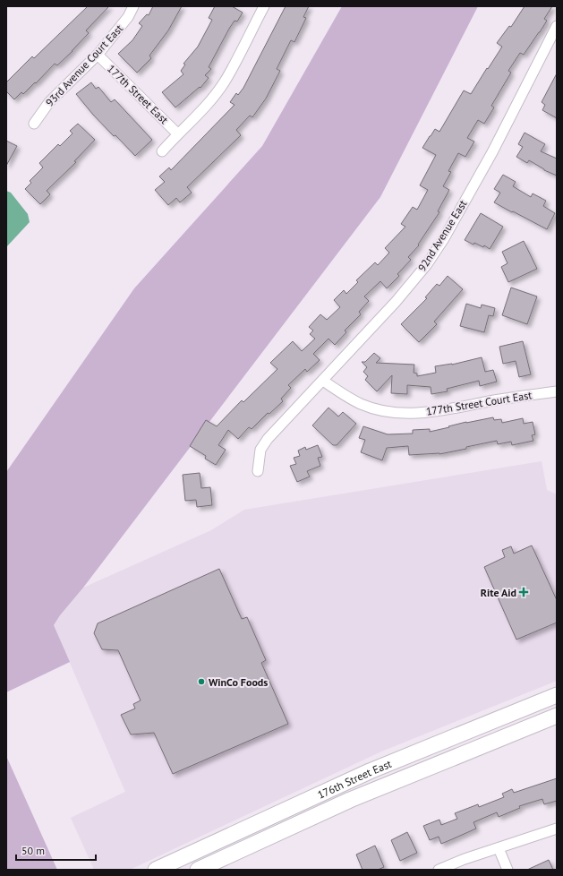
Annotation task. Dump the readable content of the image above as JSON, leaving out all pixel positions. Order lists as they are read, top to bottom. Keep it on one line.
{"streets":{"main road":["176th Street East"],"street":["93rd Avenue Court East","177th Street East","92nd Avenue East","177th Street Court East"]},"crossings":[["93rd Avenue Court East","177th Street East"],["92nd Avenue East","177th Street Court East"]],"places":{"health":["Rite Aid"],"other":["WinCo Foods"]},"scale_bar":"50 m"}
